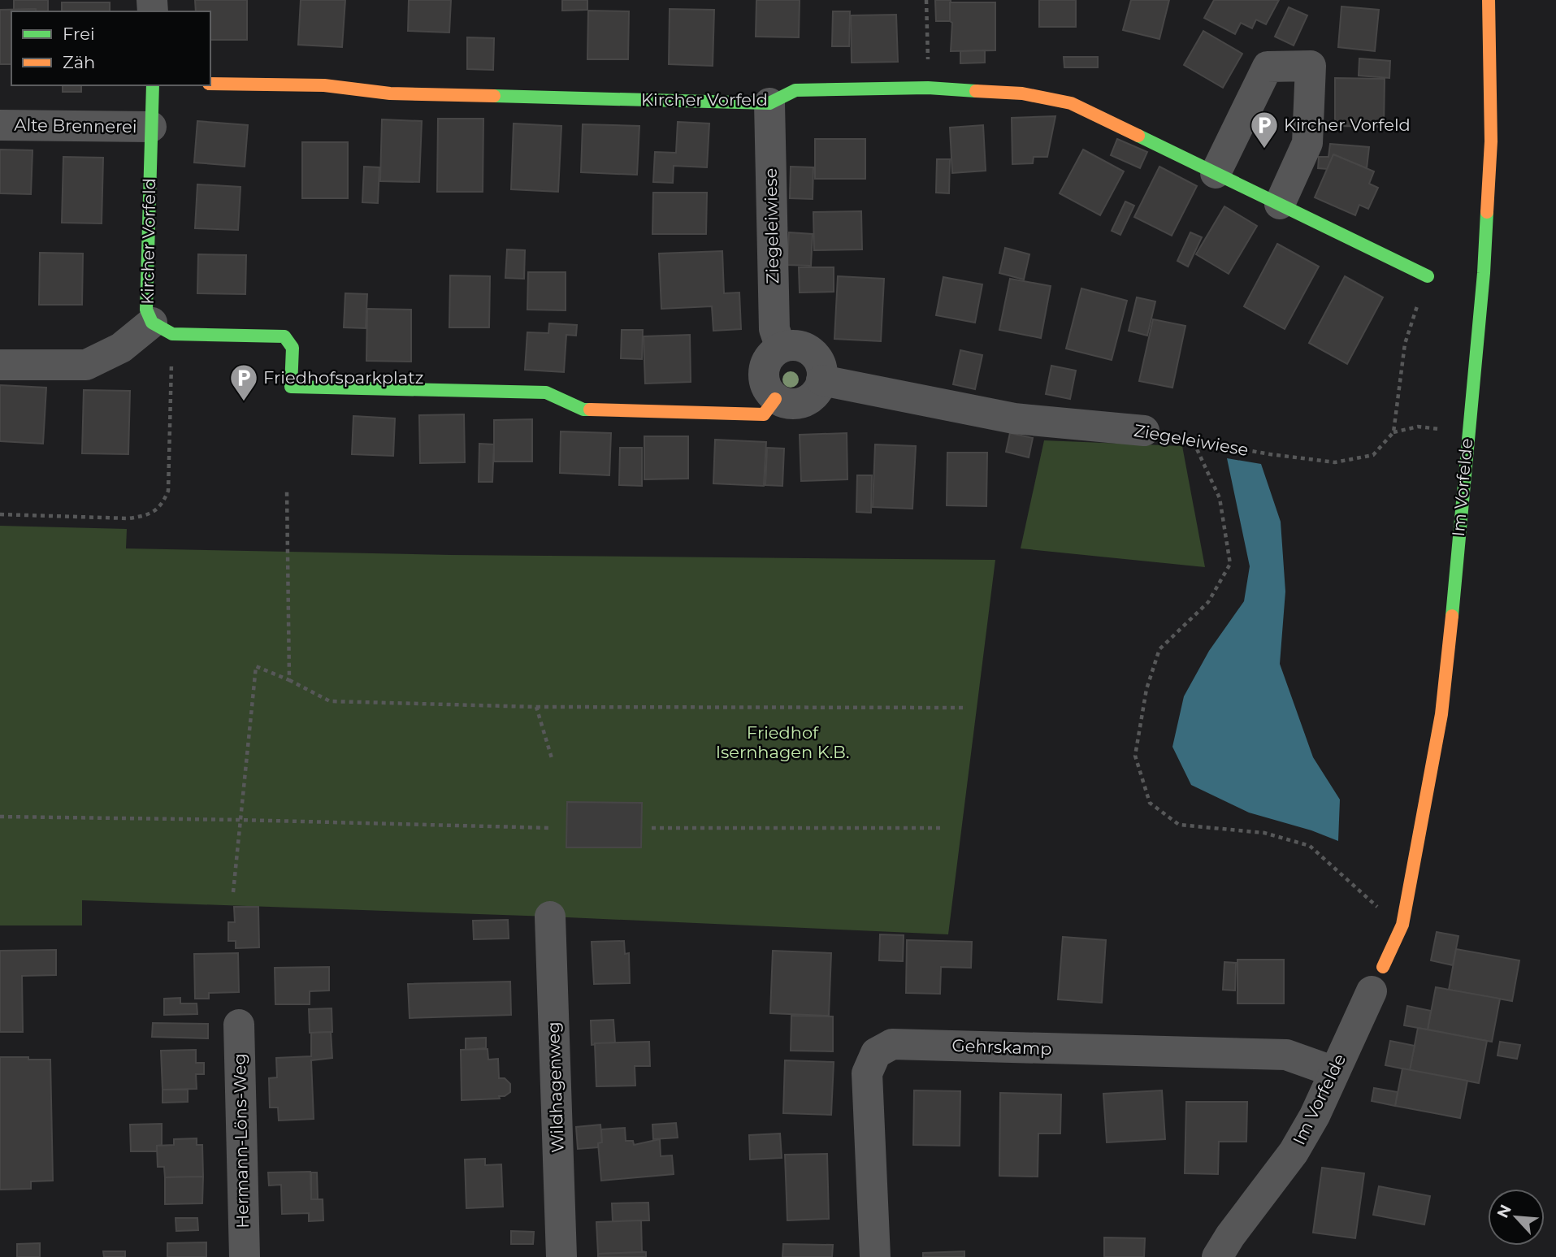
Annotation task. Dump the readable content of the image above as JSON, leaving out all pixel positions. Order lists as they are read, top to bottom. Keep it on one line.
{"streets":{"street":["Kircher Vorfeld","Alte Brennerei","Ziegeleiwiese","Im Vorfelde","Gehrskamp","Wildhagenweg","Hermann-Löns-Weg"]},"crossings":[["Kircher Vorfeld","Alte Brennerei"],["Kircher Vorfeld","Ziegeleiwiese"],["Im Vorfelde","Gehrskamp"]],"parks":["Friedhof Isernhagen K.B."],"places":{"parking":["Kircher Vorfeld","Friedhofsparkplatz"]},"legend":["Frei","Zäh"],"north":"top left"}
